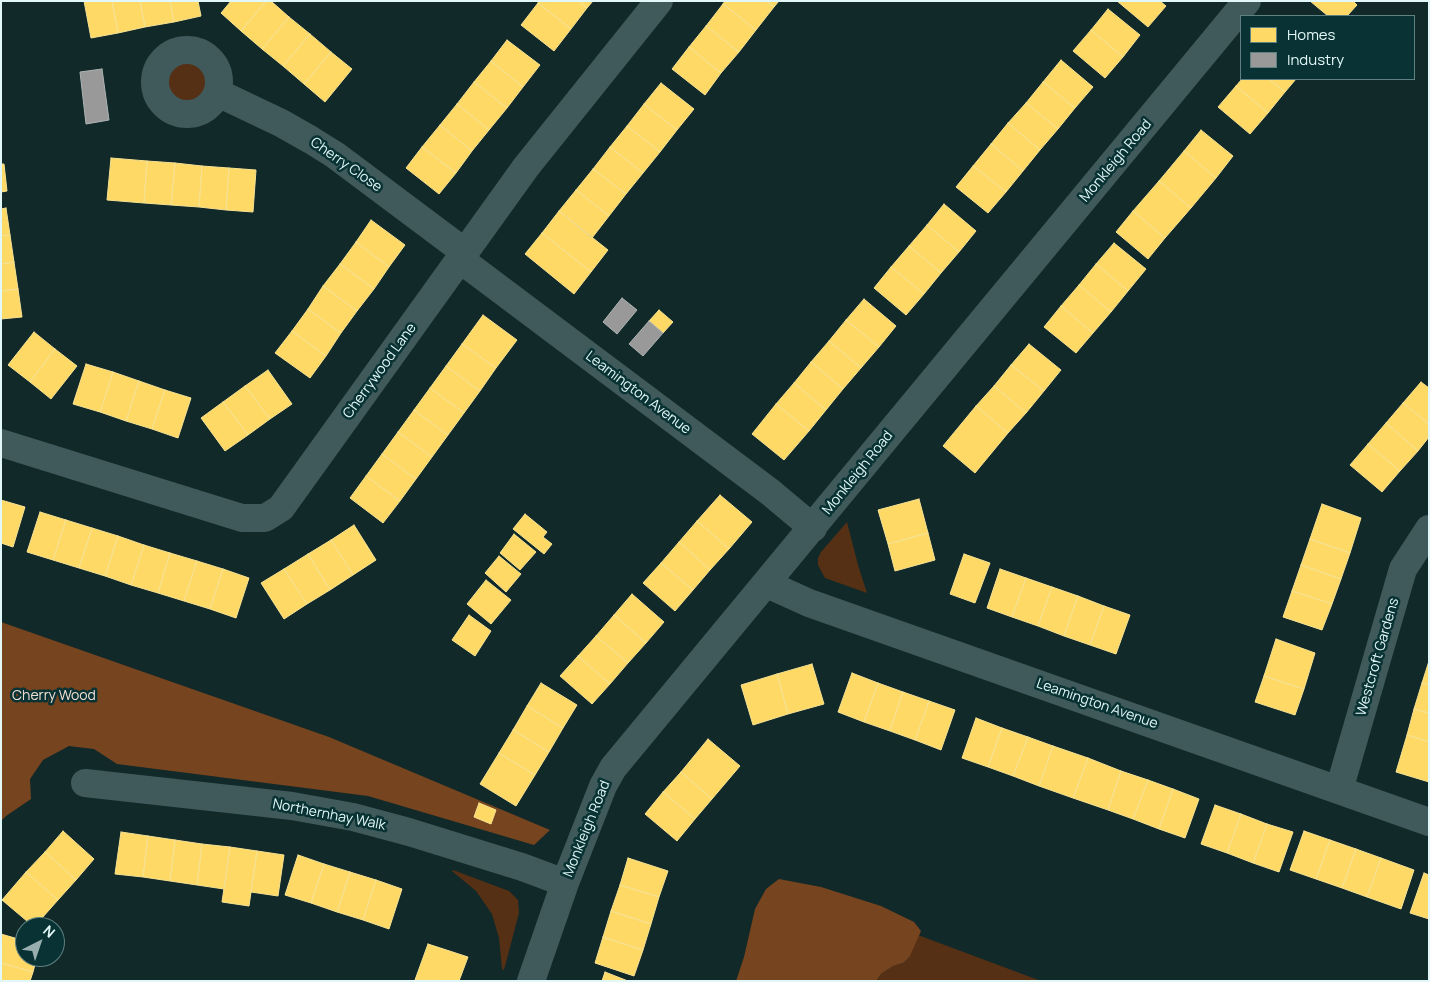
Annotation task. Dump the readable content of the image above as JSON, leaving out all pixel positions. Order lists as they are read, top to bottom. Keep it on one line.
{"streets":{"street":["Monkleigh Road","Cherry Close","Cherrywood Lane","Leamington Avenue","Westcroft Gardens","Northernhay Walk"]},"crossings":[["Monkleigh Road","Leamington Avenue"],["Monkleigh Road","Northernhay Walk"],["Cherry Close","Cherrywood Lane"],["Cherry Close","Leamington Avenue"],["Cherrywood Lane","Leamington Avenue"],["Leamington Avenue","Westcroft Gardens"]],"parks":["Cherry Wood"],"legend":["Homes","Industry"],"north":"top right"}
